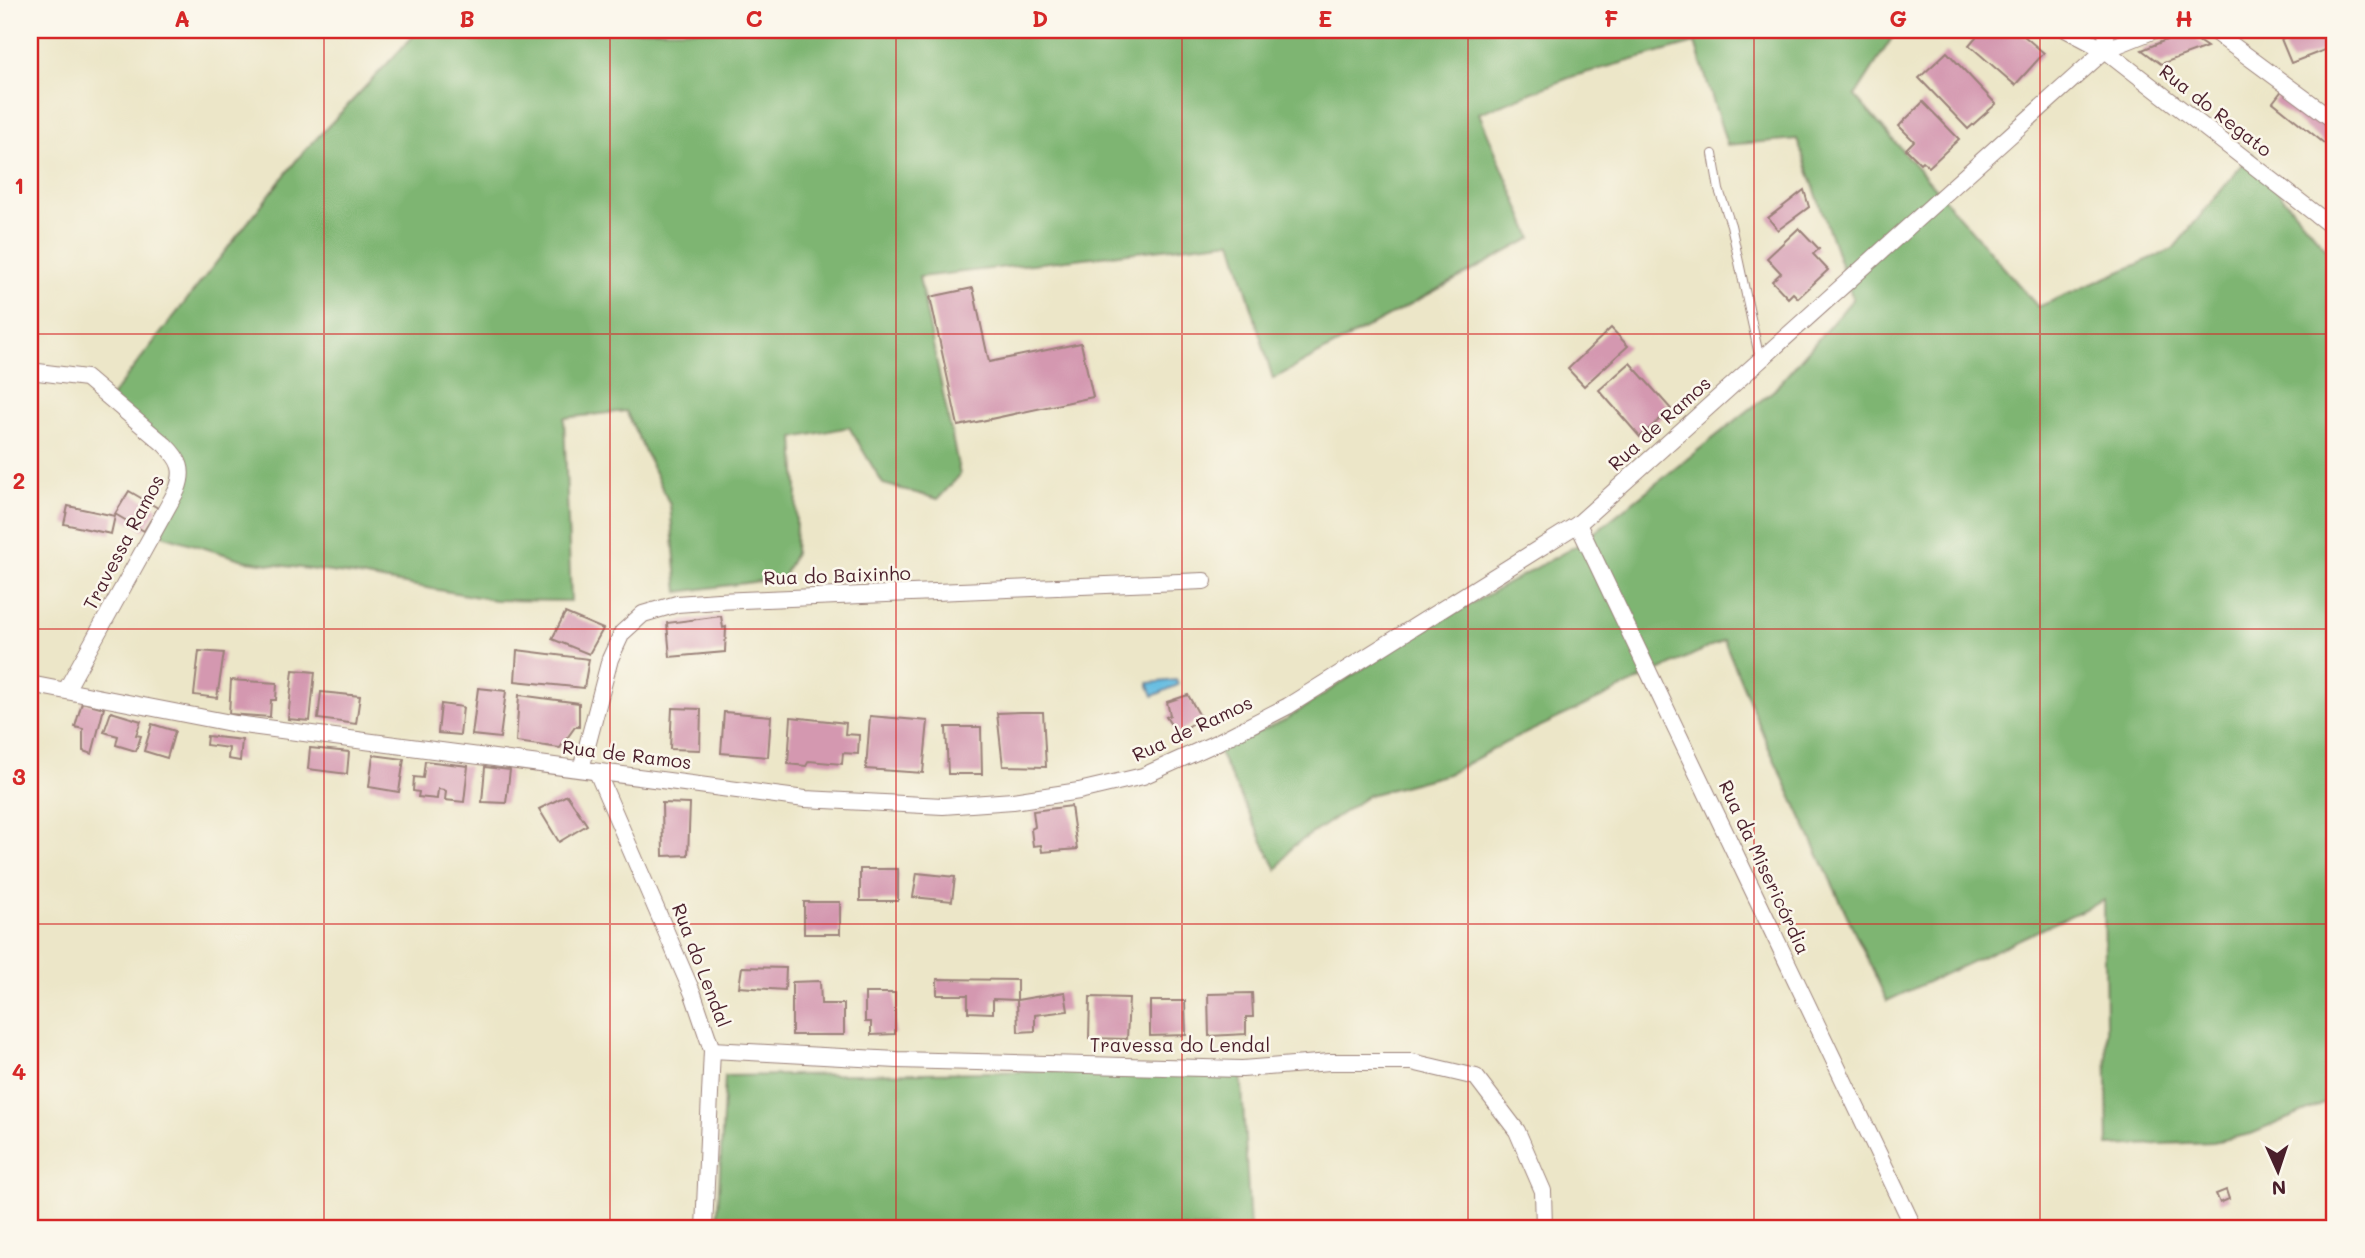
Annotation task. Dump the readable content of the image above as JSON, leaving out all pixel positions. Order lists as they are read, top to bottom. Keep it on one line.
{"streets":{"street":["Rua do Regato","Rua de Ramos","Travessa Ramos","Rua do Baixinho","Rua da Misericórdia","Rua do Lendal","Travessa do Lendal"]},"crossings":[["Rua do Regato","Rua de Ramos"],["Rua de Ramos","Travessa Ramos"],["Rua de Ramos","Rua do Baixinho"],["Rua de Ramos","Rua da Misericórdia"],["Rua de Ramos","Rua do Lendal"],["Rua do Baixinho","Rua do Lendal"],["Rua do Lendal","Travessa do Lendal"]],"north":"bottom","grid":{"columns":["A","B","C","D","E","F","G","H"],"rows":["1","2","3","4"]}}
